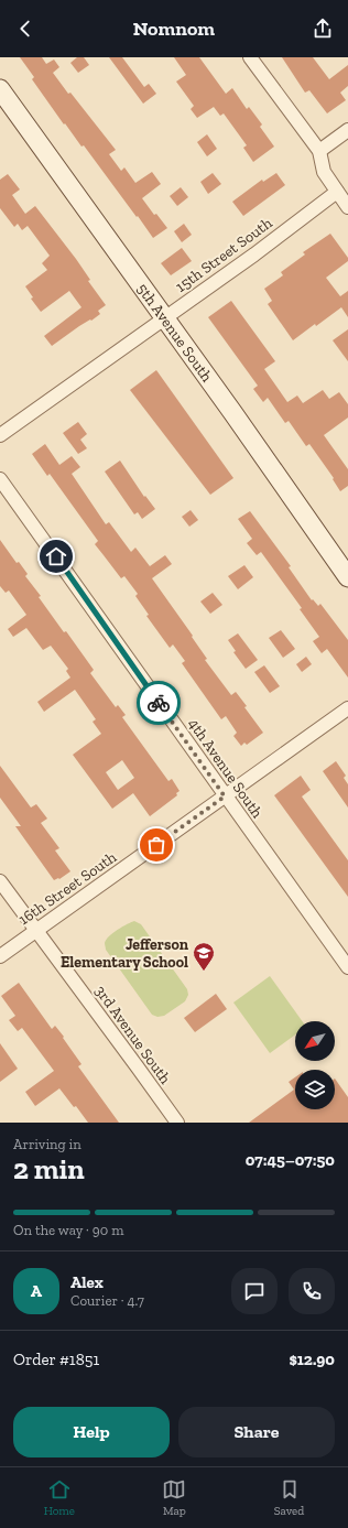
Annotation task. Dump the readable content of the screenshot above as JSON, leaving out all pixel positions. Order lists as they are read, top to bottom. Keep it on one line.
{"streets":{"street":["15th Street South","5th Avenue South","4th Avenue South","16th Street South","3rd Avenue South"]},"crossings":[["15th Street South","5th Avenue South"],["4th Avenue South","16th Street South"],["16th Street South","3rd Avenue South"]],"places":{"school or university":["Jefferson Elementary School"]},"north":"bottom left","page":{"header":"Nomnom","heading":["2 min","Arriving in","07:45–07:50"],"panel":["Alex","Courier · 4.7","Order #1851","$12.90"],"bar":"On the way · 90 m","round":"A","buttons":["Help","Share"],"tabs":["Home","Map","Saved"]}}
